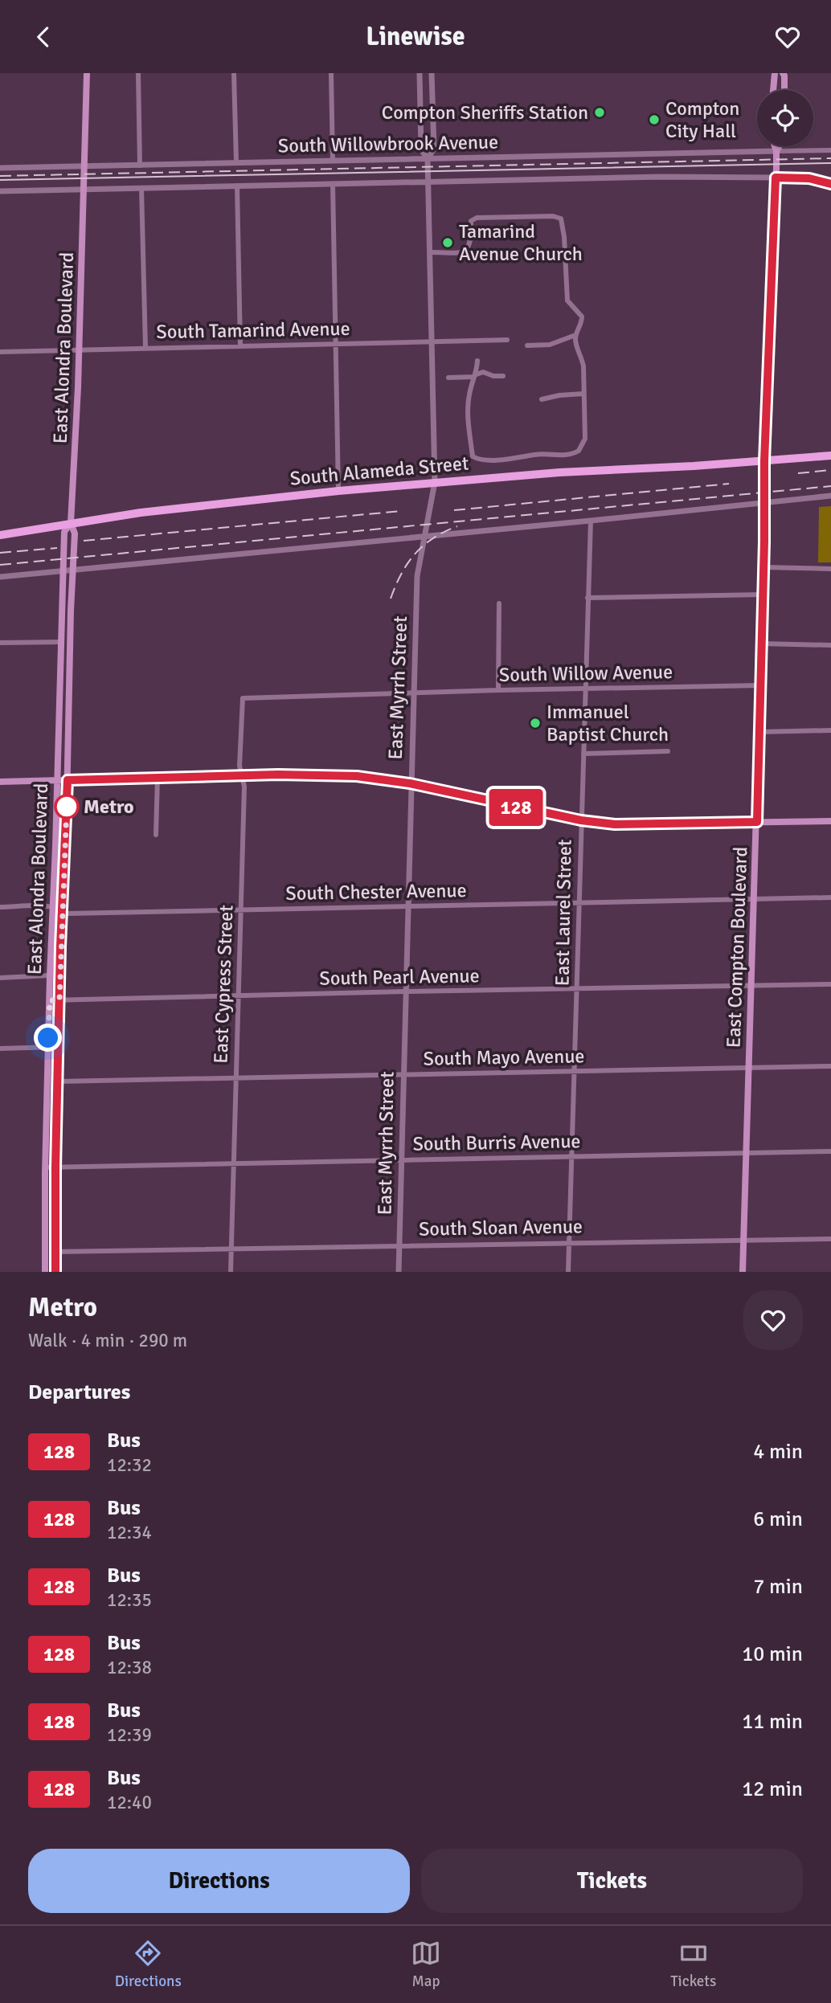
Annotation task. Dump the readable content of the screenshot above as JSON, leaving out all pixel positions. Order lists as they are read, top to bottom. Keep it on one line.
{"streets":{"main road":["East Alondra Boulevard","South Alameda Street","East Compton Boulevard"],"street":["South Willowbrook Avenue","South Tamarind Avenue","South Willow Avenue","East Myrrh Street","South Chester Avenue","East Laurel Street","South Pearl Avenue","East Cypress Street","South Mayo Avenue","South Burris Avenue","South Sloan Avenue"]},"crossings":[["South Willowbrook Avenue","East Alondra Boulevard"],["South Willowbrook Avenue","East Myrrh Street"],["South Willowbrook Avenue","East Compton Boulevard"],["South Tamarind Avenue","East Alondra Boulevard"],["South Tamarind Avenue","East Myrrh Street"],["East Alondra Boulevard","South Alameda Street"],["East Alondra Boulevard","South Chester Avenue"],["East Alondra Boulevard","South Pearl Avenue"],["East Alondra Boulevard","South Mayo Avenue"],["East Alondra Boulevard","South Burris Avenue"],["East Alondra Boulevard","South Sloan Avenue"],["South Alameda Street","East Myrrh Street"],["South Alameda Street","East Compton Boulevard"],["South Willow Avenue","East Myrrh Street"],["South Willow Avenue","East Laurel Street"],["South Willow Avenue","East Compton Boulevard"],["South Willow Avenue","East Cypress Street"],["East Myrrh Street","South Chester Avenue"],["East Myrrh Street","South Pearl Avenue"],["East Myrrh Street","South Mayo Avenue"],["East Myrrh Street","South Burris Avenue"],["East Myrrh Street","South Sloan Avenue"],["South Chester Avenue","East Laurel Street"],["South Chester Avenue","East Compton Boulevard"],["South Chester Avenue","East Cypress Street"],["East Laurel Street","South Pearl Avenue"],["East Laurel Street","South Mayo Avenue"],["East Laurel Street","South Burris Avenue"],["East Laurel Street","South Sloan Avenue"],["East Compton Boulevard","South Pearl Avenue"],["East Compton Boulevard","South Mayo Avenue"],["East Compton Boulevard","South Burris Avenue"],["East Compton Boulevard","South Sloan Avenue"],["South Pearl Avenue","East Cypress Street"],["East Cypress Street","South Mayo Avenue"],["East Cypress Street","South Burris Avenue"],["East Cypress Street","South Sloan Avenue"]],"places":["Compton Sheriffs Station","Compton City Hall","Tamarind Avenue Church","Immanuel Baptist Church","Metro"],"lines":["bus line 128"],"page":{"header":"Linewise","on_map":"128","heading":[["Metro","Walk · 4 min · 290 m"],"Departures"],"list":[{"mark":"128","name":"Bus","note":"12:32","value":"4 min"},{"mark":"128","name":"Bus","note":"12:34","value":"6 min"},{"mark":"128","name":"Bus","note":"12:35","value":"7 min"},{"mark":"128","name":"Bus","note":"12:38","value":"10 min"},{"mark":"128","name":"Bus","note":"12:39","value":"11 min"},{"mark":"128","name":"Bus","note":"12:40","value":"12 min"}],"buttons":["Directions","Tickets"],"tabs":["Directions","Map","Tickets"]}}
